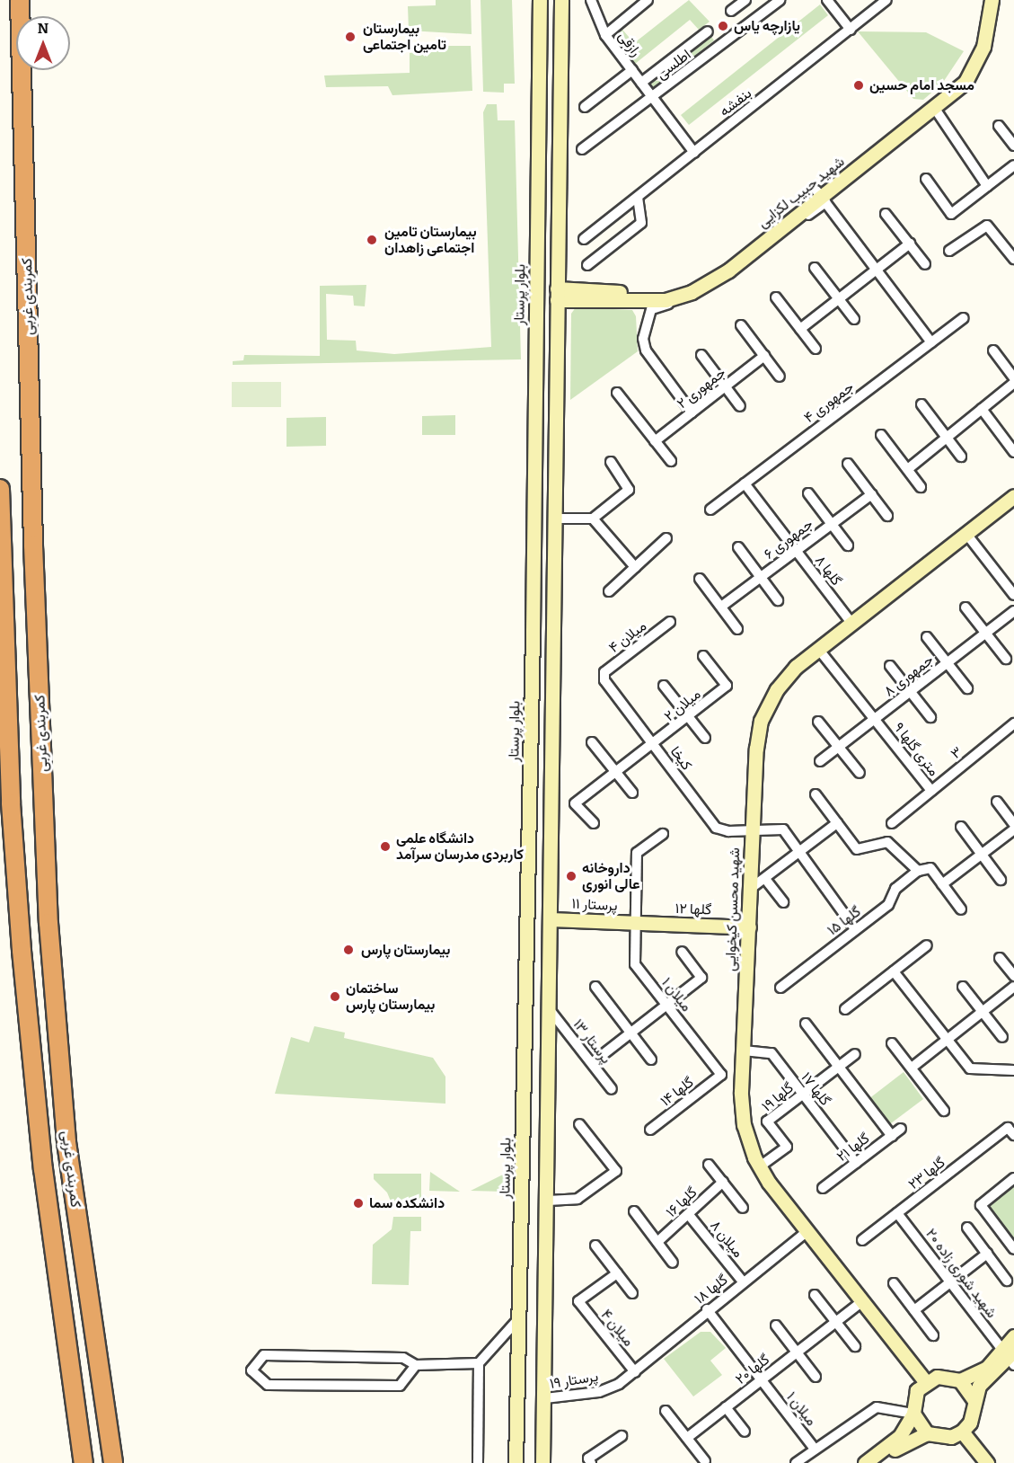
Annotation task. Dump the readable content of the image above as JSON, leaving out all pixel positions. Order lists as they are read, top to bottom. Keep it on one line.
{"streets":{"highway":["کمربندی غربی"],"main road":["شهید حبیب لکزایی","بلوار پرستار","پرستار ۱۱","گلها ۱۲","شهید محسن کیخوایی"],"street":["رازقی","اطلسی","بنفشه","جمهوری ۲","جمهوری ۴","جمهوری ۶","گلها ۸","میلان ۴","جمهوری ۸","میلان ۲","۹ متری گلها","۳","کیخا","گلها ۱۵","میلان ۱","پرستار ۱۳","گلها ۱۷","گلها ۱۴","گلها ۱۹","گلها ۲۱","گلها ۲۳","گلها ۱۶","میلان ۸","شهید شوری زاده ۲۰","گلها ۱۸","گلها ۲۰","پرستار ۱۹"]},"crossings":[["رازقی","اطلسی"],["رازقی","بنفشه"],["جمهوری ۴","گلها ۸"],["جمهوری ۶","گلها ۸"],["گلها ۸","شهید محسن کیخوایی"],["میلان ۴","کیخا"],["میلان ۴","گلها ۱۸"],["میلان ۴","پرستار ۱۹"],["جمهوری ۸","۹ متری گلها"],["میلان ۲","کیخا"],["۹ متری گلها","۳"],["۹ متری گلها","شهید محسن کیخوایی"],["کیخا","شهید محسن کیخوایی"],["پرستار ۱۱","گلها ۱۲"],["پرستار ۱۱","میلان ۱"],["گلها ۱۲","شهید محسن کیخوایی"],["گلها ۱۲","میلان ۱"],["شهید محسن کیخوایی","گلها ۱۷"],["شهید محسن کیخوایی","گلها ۱۹"],["شهید محسن کیخوایی","گلها ۱۸"],["شهید محسن کیخوایی","گلها ۲۰"],["میلان ۱","گلها ۱۴"],["میلان ۱","گلها ۱۸"],["میلان ۱","گلها ۲۰"],["گلها ۱۷","گلها ۱۹"],["گلها ۱۷","گلها ۲۱"],["گلها ۲۳","شهید شوری زاده ۲۰"],["گلها ۱۶","میلان ۸"],["میلان ۸","گلها ۱۸"],["گلها ۱۸","پرستار ۱۹"]],"places":["یازارچه یاس","بیمارستان تامین اجتماعی","مسجد امام حسین","بیمارستان تامین اجتماعی زاهدان","دانشگاه علمی کاربردی مدرسان سرآمد","داروخانه عالی انوری","بیمارستان پارس","ساختمان بیمارستان پارس","دانشکده سما"],"north":"top"}
